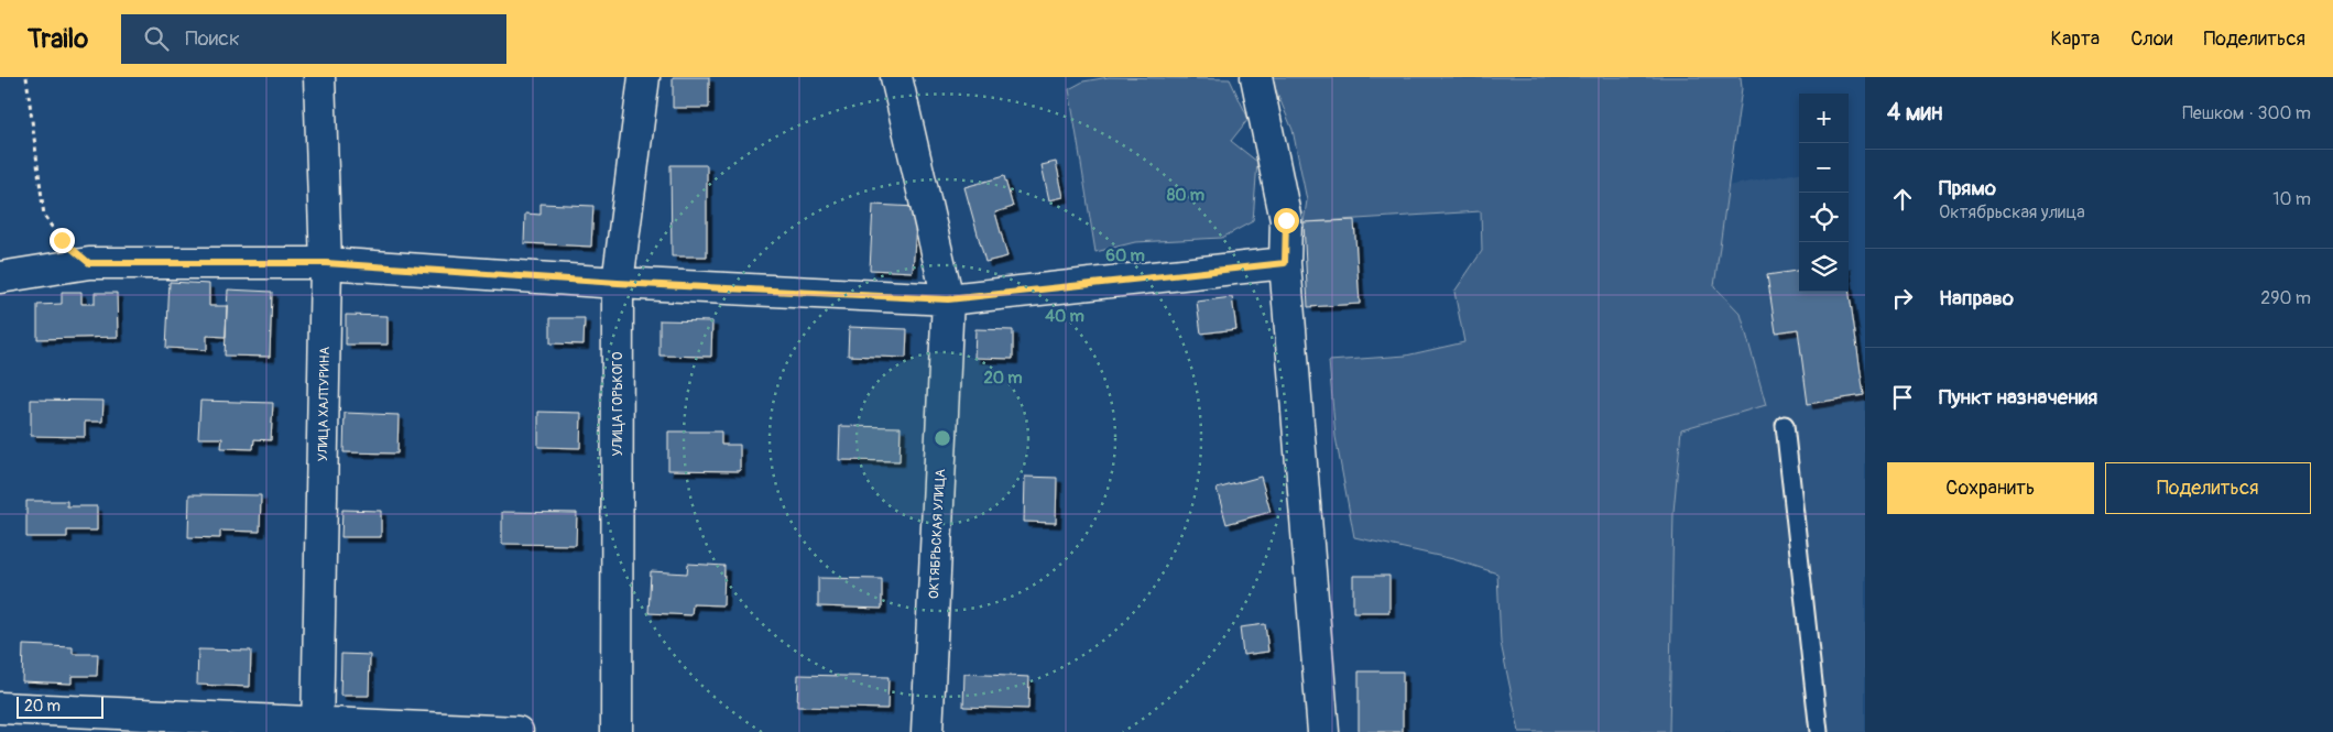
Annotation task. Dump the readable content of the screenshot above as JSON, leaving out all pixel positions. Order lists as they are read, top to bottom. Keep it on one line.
{"streets":{"street":["УЛИЦА ХАЛТУРИНА","УЛИЦА ГОРЬКОГО","ОКТЯБРЬСКАЯ УЛИЦА"]},"scale_bar":"20 m","page":{"header":"Trailo","search":"Поиск","nav":["Карта","Слои","Поделиться"],"heading":["4 мин","Пешком · 300 m"],"map_buttons":["+","−"],"list":[["Прямо","Октябрьская улица","10 m"],["Направо","290 m"],"Пункт назначения"],"buttons":["Сохранить","Поделиться"],"scale":"20 m"},"rings":["80 m","60 m","40 m","20 m"]}
